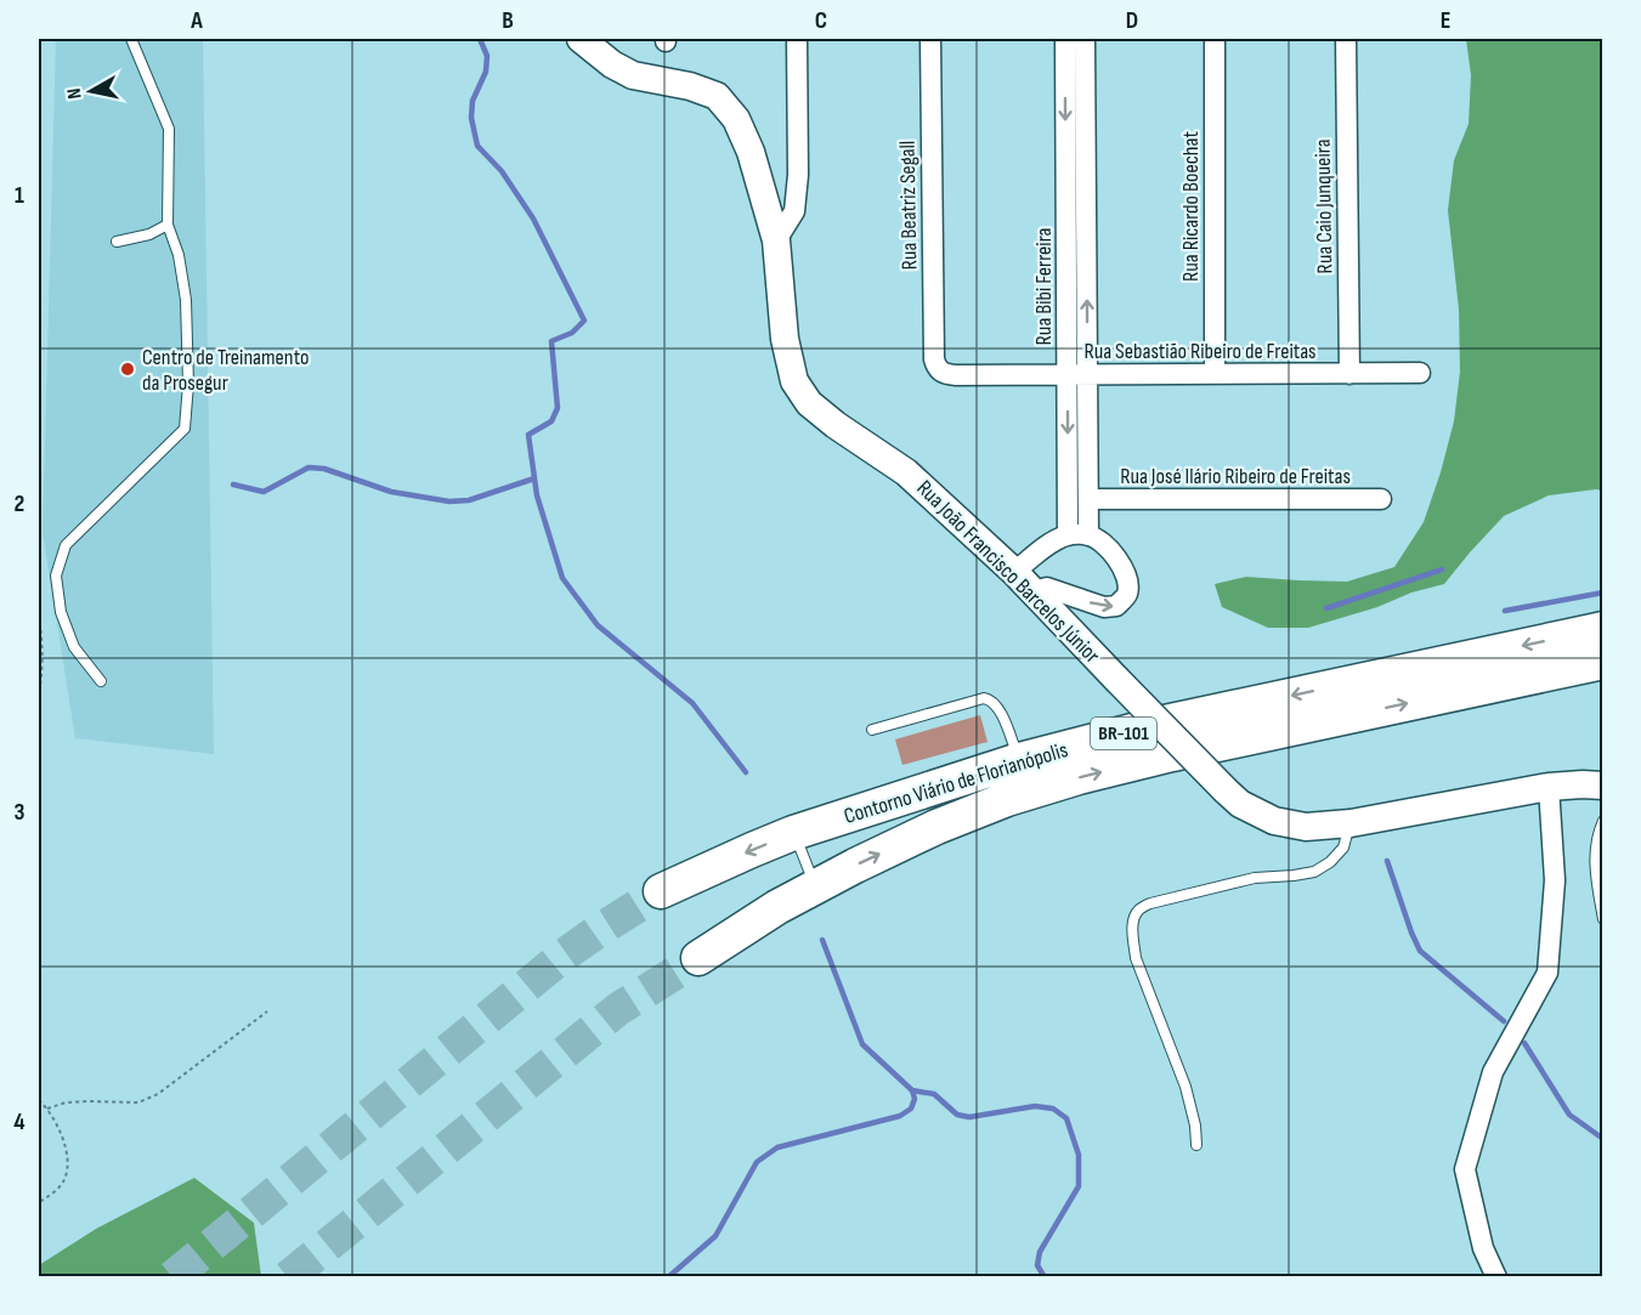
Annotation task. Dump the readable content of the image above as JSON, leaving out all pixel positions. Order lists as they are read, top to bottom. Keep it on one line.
{"streets":{"highway":["BR-101","Contorno Viário de Florianópolis"],"street":["Rua Beatriz Segall","Rua Ricardo Boechat","Rua Caio Junqueira","Rua Bibi Ferreira","Rua Sebastião Ribeiro de Freitas","Rua José Ilário Ribeiro de Freitas","Rua João Francisco Barcelos Júnior"]},"crossings":[["Rua Beatriz Segall","Rua Sebastião Ribeiro de Freitas"],["Rua Ricardo Boechat","Rua Sebastião Ribeiro de Freitas"],["Rua Caio Junqueira","Rua Sebastião Ribeiro de Freitas"],["Rua Bibi Ferreira","Rua Sebastião Ribeiro de Freitas"],["Rua Bibi Ferreira","Rua José Ilário Ribeiro de Freitas"]],"places":["Centro de Treinamento da Prosegur"],"north":"left","grid":{"columns":["A","B","C","D","E"],"rows":["1","2","3","4"]}}
